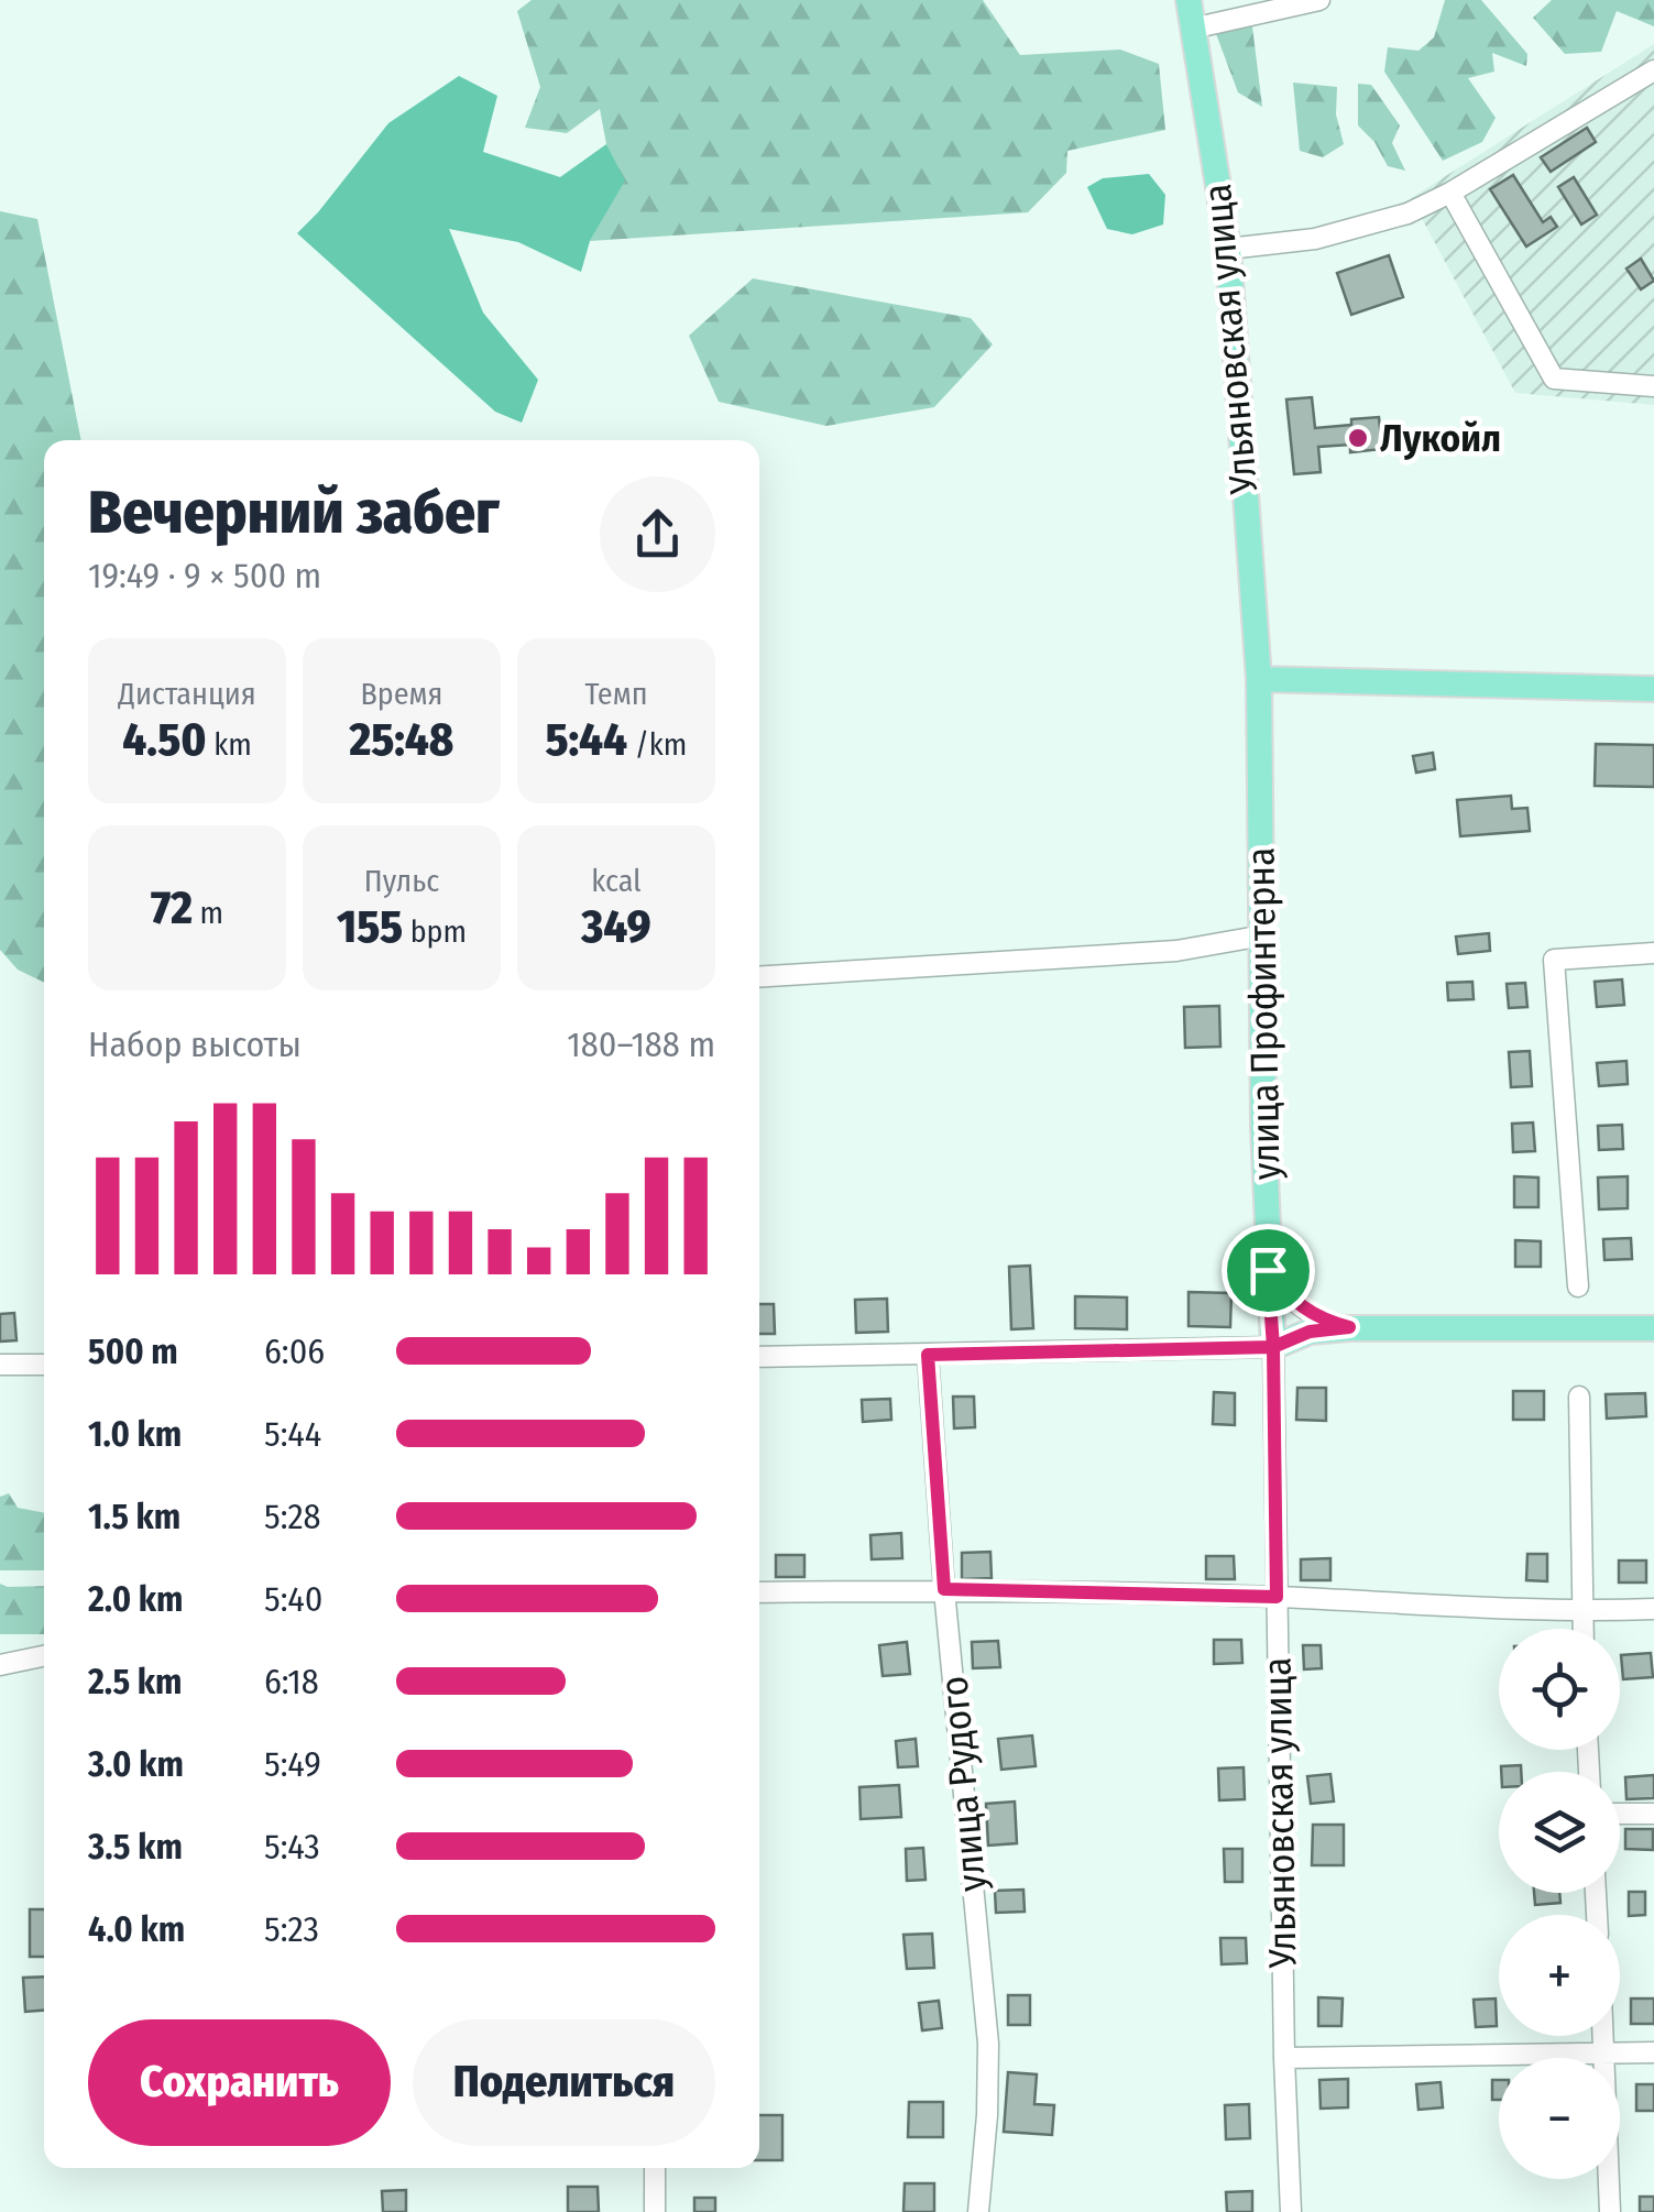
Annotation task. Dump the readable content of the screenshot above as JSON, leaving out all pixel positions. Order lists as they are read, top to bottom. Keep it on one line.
{"streets":{"main road":["Ульяновская улица","улица Профинтерна"],"street":["улица Рудого"]},"crossings":[["Ульяновская улица","улица Профинтерна"]],"places":["Лукойл"],"page":{"heading":["Вечерний забег","19:49 · 9 × 500 m"],"stats":[["Дистанция","4.50 km"],["Время","25:48"],["Темп","5:44 /km"],["72 m"],["Пульс","155 bpm"],["kcal","349"]],"chart":["Набор высоты","180–188 m"],"list":[{"name":"500 m","note":"6:06"},{"name":"1.0 km","note":"5:44"},{"name":"1.5 km","note":"5:28"},{"name":"2.0 km","note":"5:40"},{"name":"2.5 km","note":"6:18"},{"name":"3.0 km","note":"5:49"},{"name":"3.5 km","note":"5:43"},{"name":"4.0 km","note":"5:23"}],"map_buttons":["+","−"],"buttons":["Сохранить","Поделиться"]}}
